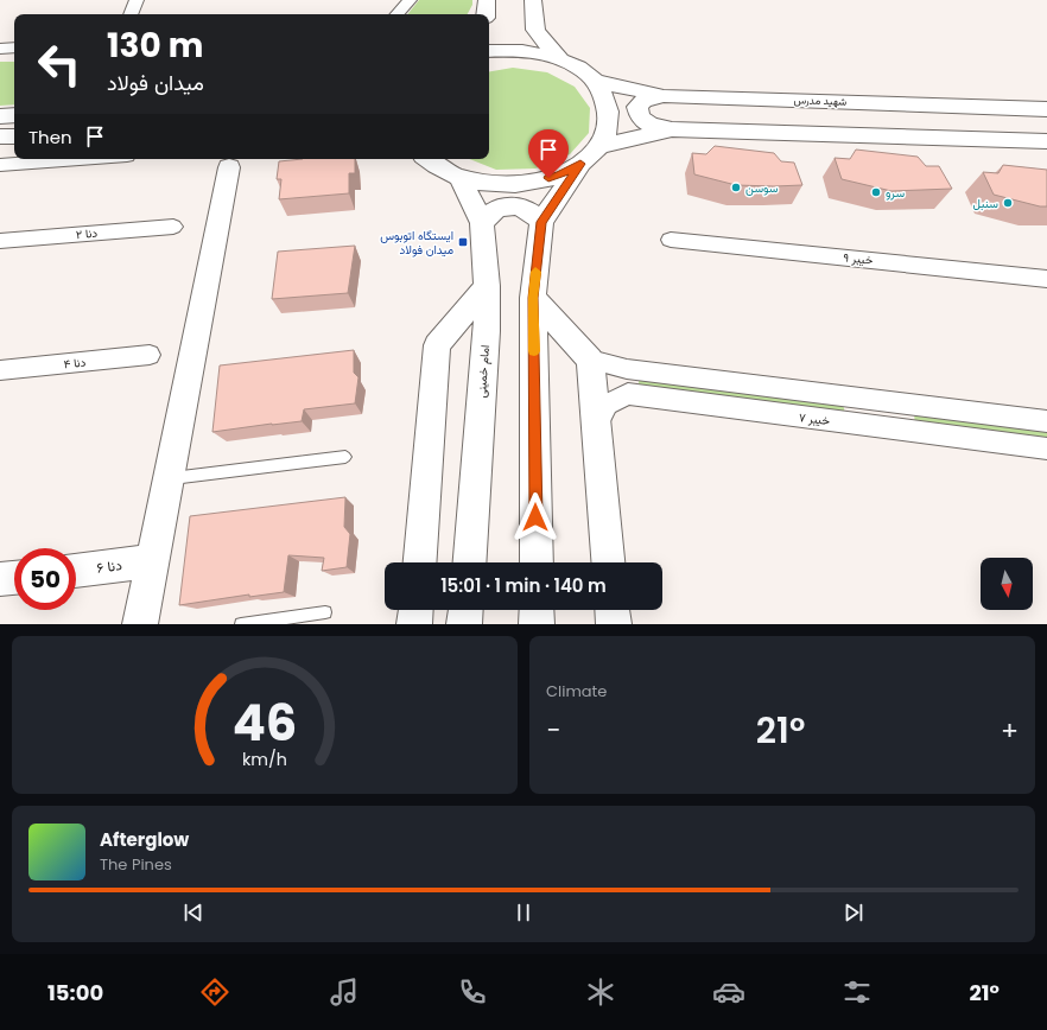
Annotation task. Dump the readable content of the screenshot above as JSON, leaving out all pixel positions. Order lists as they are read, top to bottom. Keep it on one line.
{"streets":{"main road":["شهید مدرس","امام خمینی","دنا ۶"],"street":["دنا ۲","خیبر ۹","دنا ۴","خیبر ۷"]},"places":{"other":["سوسن","سرو","سنبل"],"transit":["ایستگاه اتوبوس میدان فولاد"]},"north":"bottom","page":{"turn":["130 m","میدان فولاد"],"then":"Then","limit":"50","trip":"15:01 · 1 min · 140 m","tile":"Climate","heat":["−","21°","+"],"song":["Afterglow","The Pines"],"tabs":["15:00","21°"],"gauge":["46","km/h"]}}
